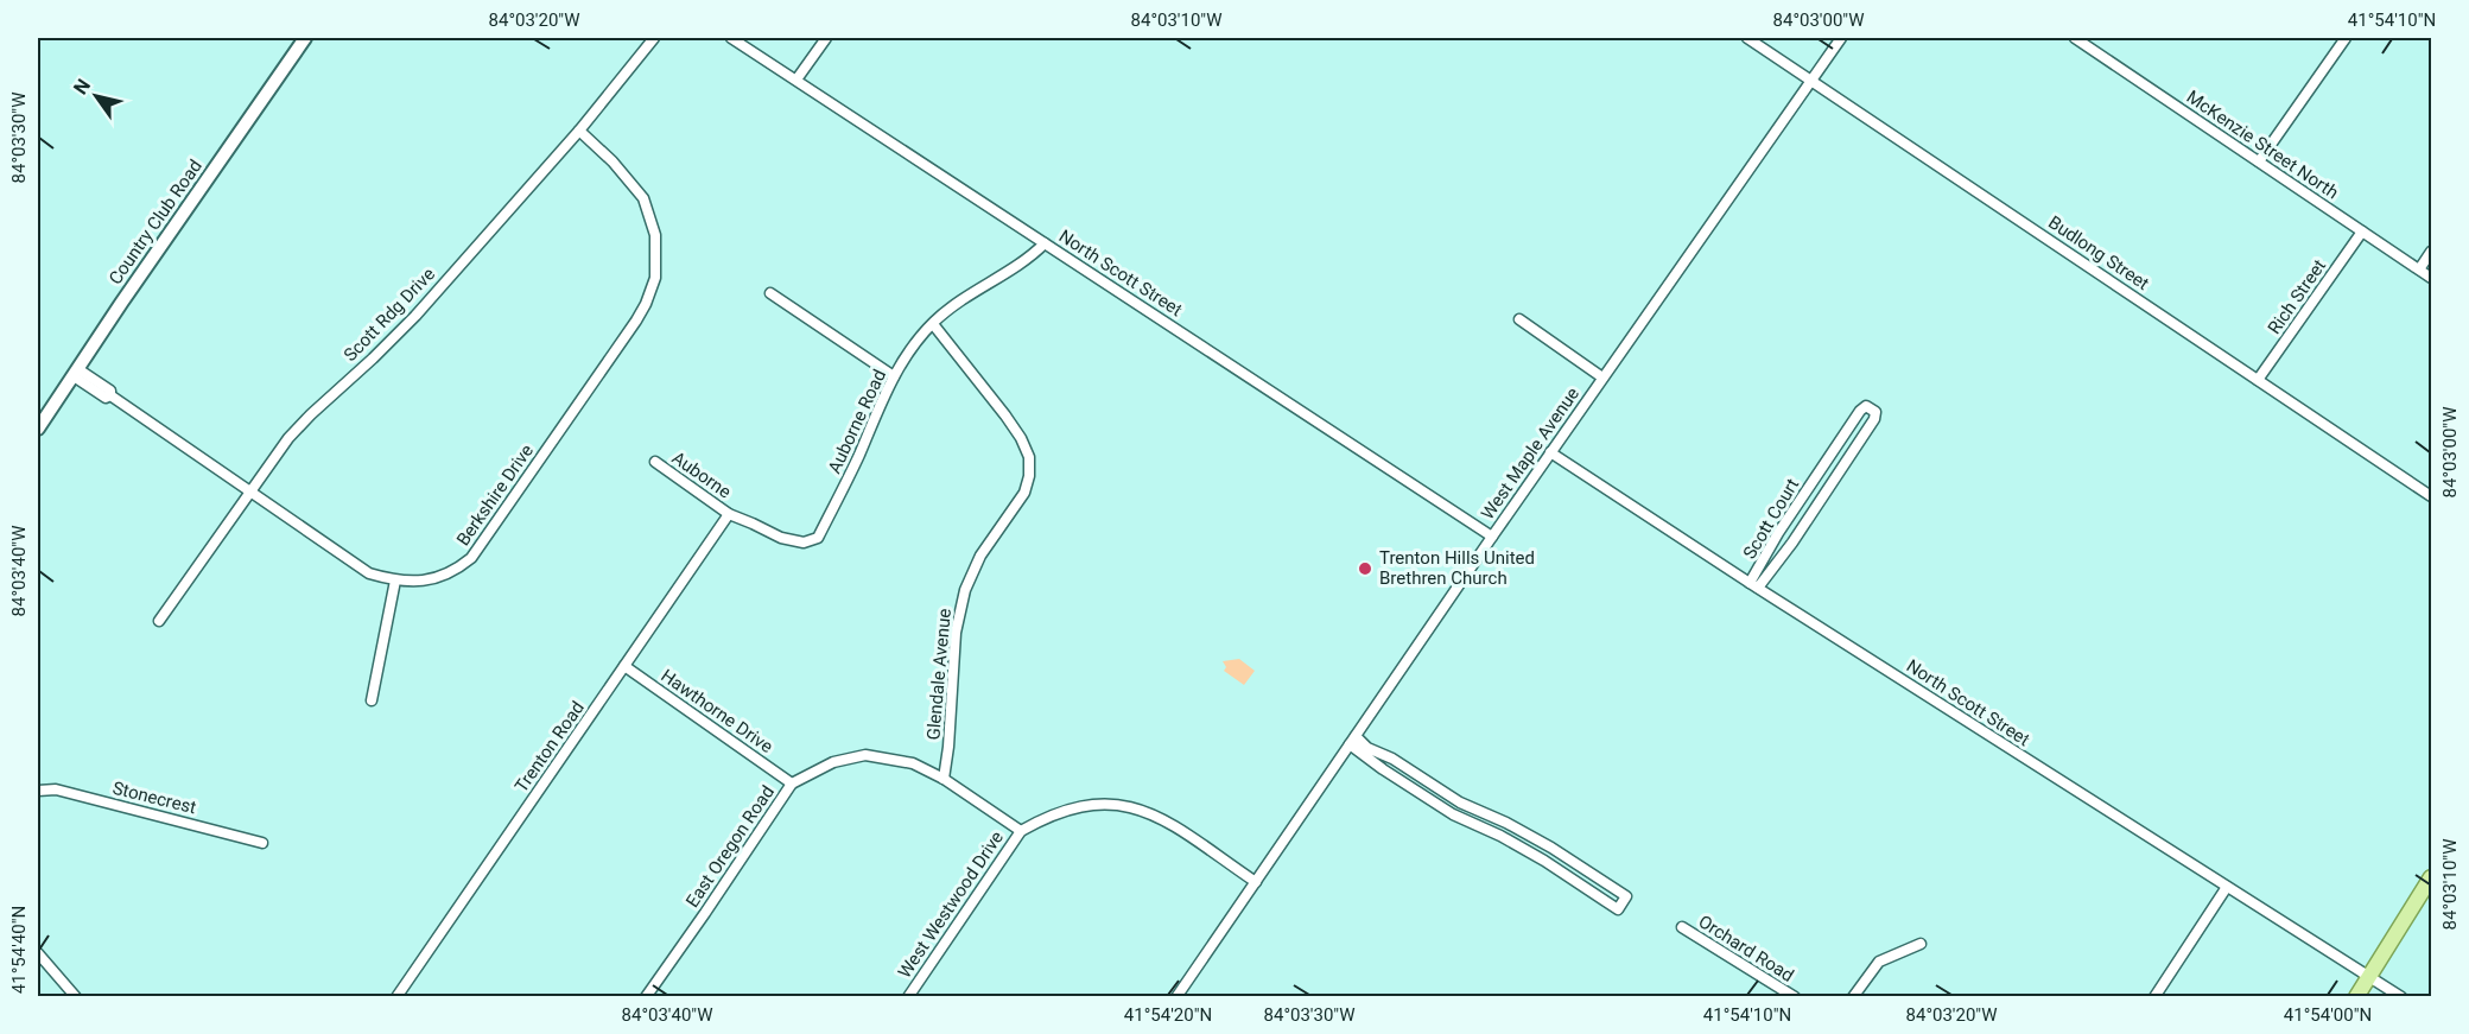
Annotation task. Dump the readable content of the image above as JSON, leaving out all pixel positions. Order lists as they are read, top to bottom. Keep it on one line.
{"streets":{"street":["McKenzie Street North","Country Club Road","Budlong Street","North Scott Street","Rich Street","Scott Rdg Drive","Auborne Road","West Maple Avenue","Auborne","Berkshire Drive","Scott Court","Glendale Avenue","Hawthorne Drive","Trenton Road","Stonecrest","East Oregon Road","West Westwood Drive","Orchard Road"]},"crossings":[["McKenzie Street North","Rich Street"],["Country Club Road","Berkshire Drive"],["Budlong Street","Rich Street"],["Budlong Street","West Maple Avenue"],["North Scott Street","Auborne Road"],["North Scott Street","West Maple Avenue"],["North Scott Street","Scott Court"],["Scott Rdg Drive","Berkshire Drive"],["Auborne Road","Auborne"],["Auborne Road","Glendale Avenue"],["Auborne Road","Trenton Road"],["Auborne","Trenton Road"],["Glendale Avenue","East Oregon Road"],["Hawthorne Drive","Trenton Road"],["Hawthorne Drive","East Oregon Road"],["East Oregon Road","West Westwood Drive"]],"places":["Trenton Hills United Brethren Church"],"north":"top left","coordinates":["84°03'20\"W","84°03'10\"W","84°03'00\"W","41°54'10\"N","84°03'30\"W","84°03'40\"W","41°54'40\"N","41°54'20\"N","41°54'00\"N"]}
